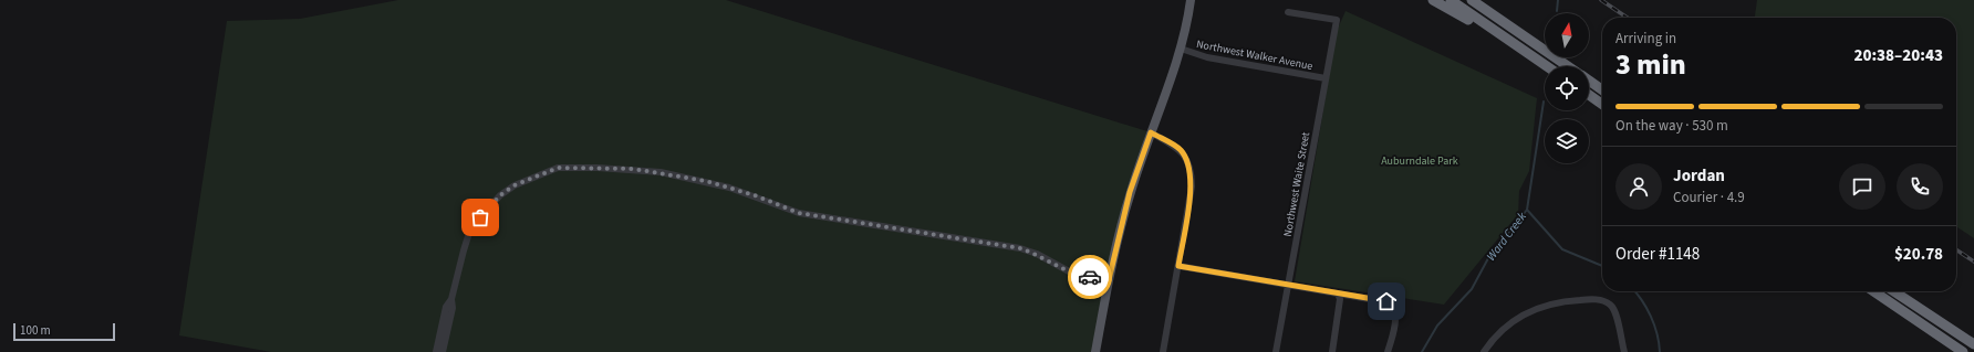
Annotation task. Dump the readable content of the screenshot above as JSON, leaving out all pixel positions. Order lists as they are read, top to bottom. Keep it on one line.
{"streets":{"street":["Northwest Walker Avenue","Northwest Waite Street"]},"crossings":[["Northwest Walker Avenue","Northwest Waite Street"]],"water":["Ward Creek"],"parks":["Auburndale Park"],"scale_bar":"100 m","north":"top","page":{"heading":["3 min","Arriving in","20:38–20:43"],"panel":["Jordan","Courier · 4.9","Order #1148","$20.78"],"bar":"On the way · 530 m","scale":"100 m"}}
